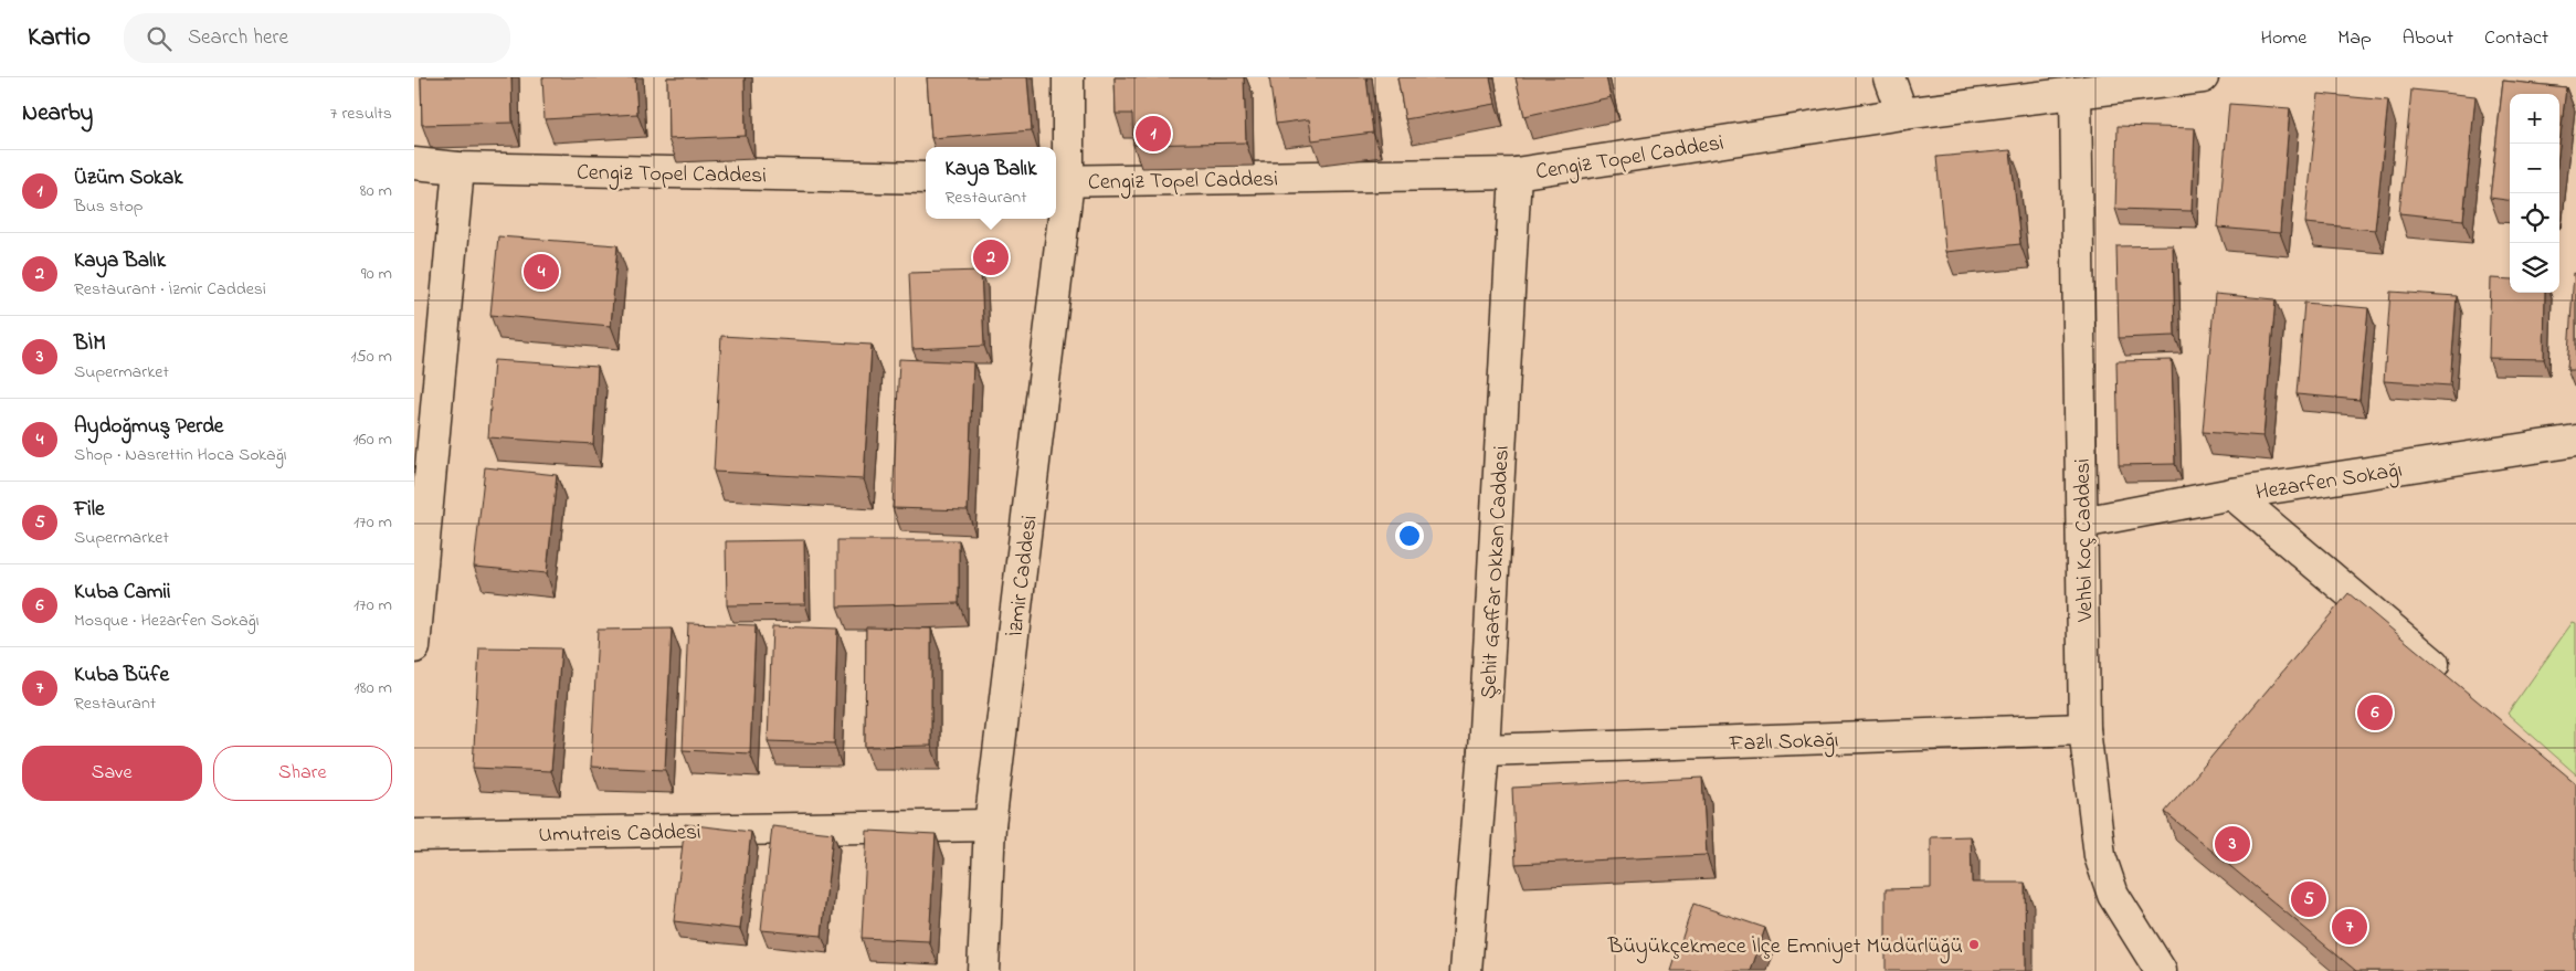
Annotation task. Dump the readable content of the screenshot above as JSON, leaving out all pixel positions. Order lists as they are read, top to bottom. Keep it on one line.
{"streets":{"street":["Cengiz Topel Caddesi","Hezarfen Sokağı","Vehbi Koç Caddesi","Şehit Gaffar Okkan Caddesi","İzmir Caddesi","Fazlı Sokağı","Umutreis Caddesi"]},"crossings":[["Cengiz Topel Caddesi","Vehbi Koç Caddesi"],["Cengiz Topel Caddesi","Şehit Gaffar Okkan Caddesi"],["Cengiz Topel Caddesi","İzmir Caddesi"],["Hezarfen Sokağı","Vehbi Koç Caddesi"],["Vehbi Koç Caddesi","Fazlı Sokağı"],["Şehit Gaffar Okkan Caddesi","Fazlı Sokağı"],["İzmir Caddesi","Umutreis Caddesi"]],"places":["Büyükçekmece İlçe Emniyet Müdürlüğü"],"page":{"header":"Kartio","search":"Search here","nav":["Home","Map","About","Contact"],"heading":["Nearby","7 results"],"map_buttons":["+","−"],"pins":["1","2","4","6","3","5","7"],"popup":["Kaya Balık","Restaurant"],"list":[{"mark":"1","name":"Üzüm Sokak","note":"Bus stop","value":"80 m"},{"mark":"2","name":"Kaya Balık","note":"Restaurant · İzmir Caddesi","value":"90 m"},{"mark":"3","name":"BİM","note":"Supermarket","value":"150 m"},{"mark":"4","name":"Aydoğmuş Perde","note":"Shop · Nasrettin Hoca Sokağı","value":"160 m"},{"mark":"5","name":"File","note":"Supermarket","value":"170 m"},{"mark":"6","name":"Kuba Camii","note":"Mosque · Hezarfen Sokağı","value":"170 m"},{"mark":"7","name":"Kuba Büfe","note":"Restaurant","value":"180 m"}],"buttons":["Save","Share"]}}
